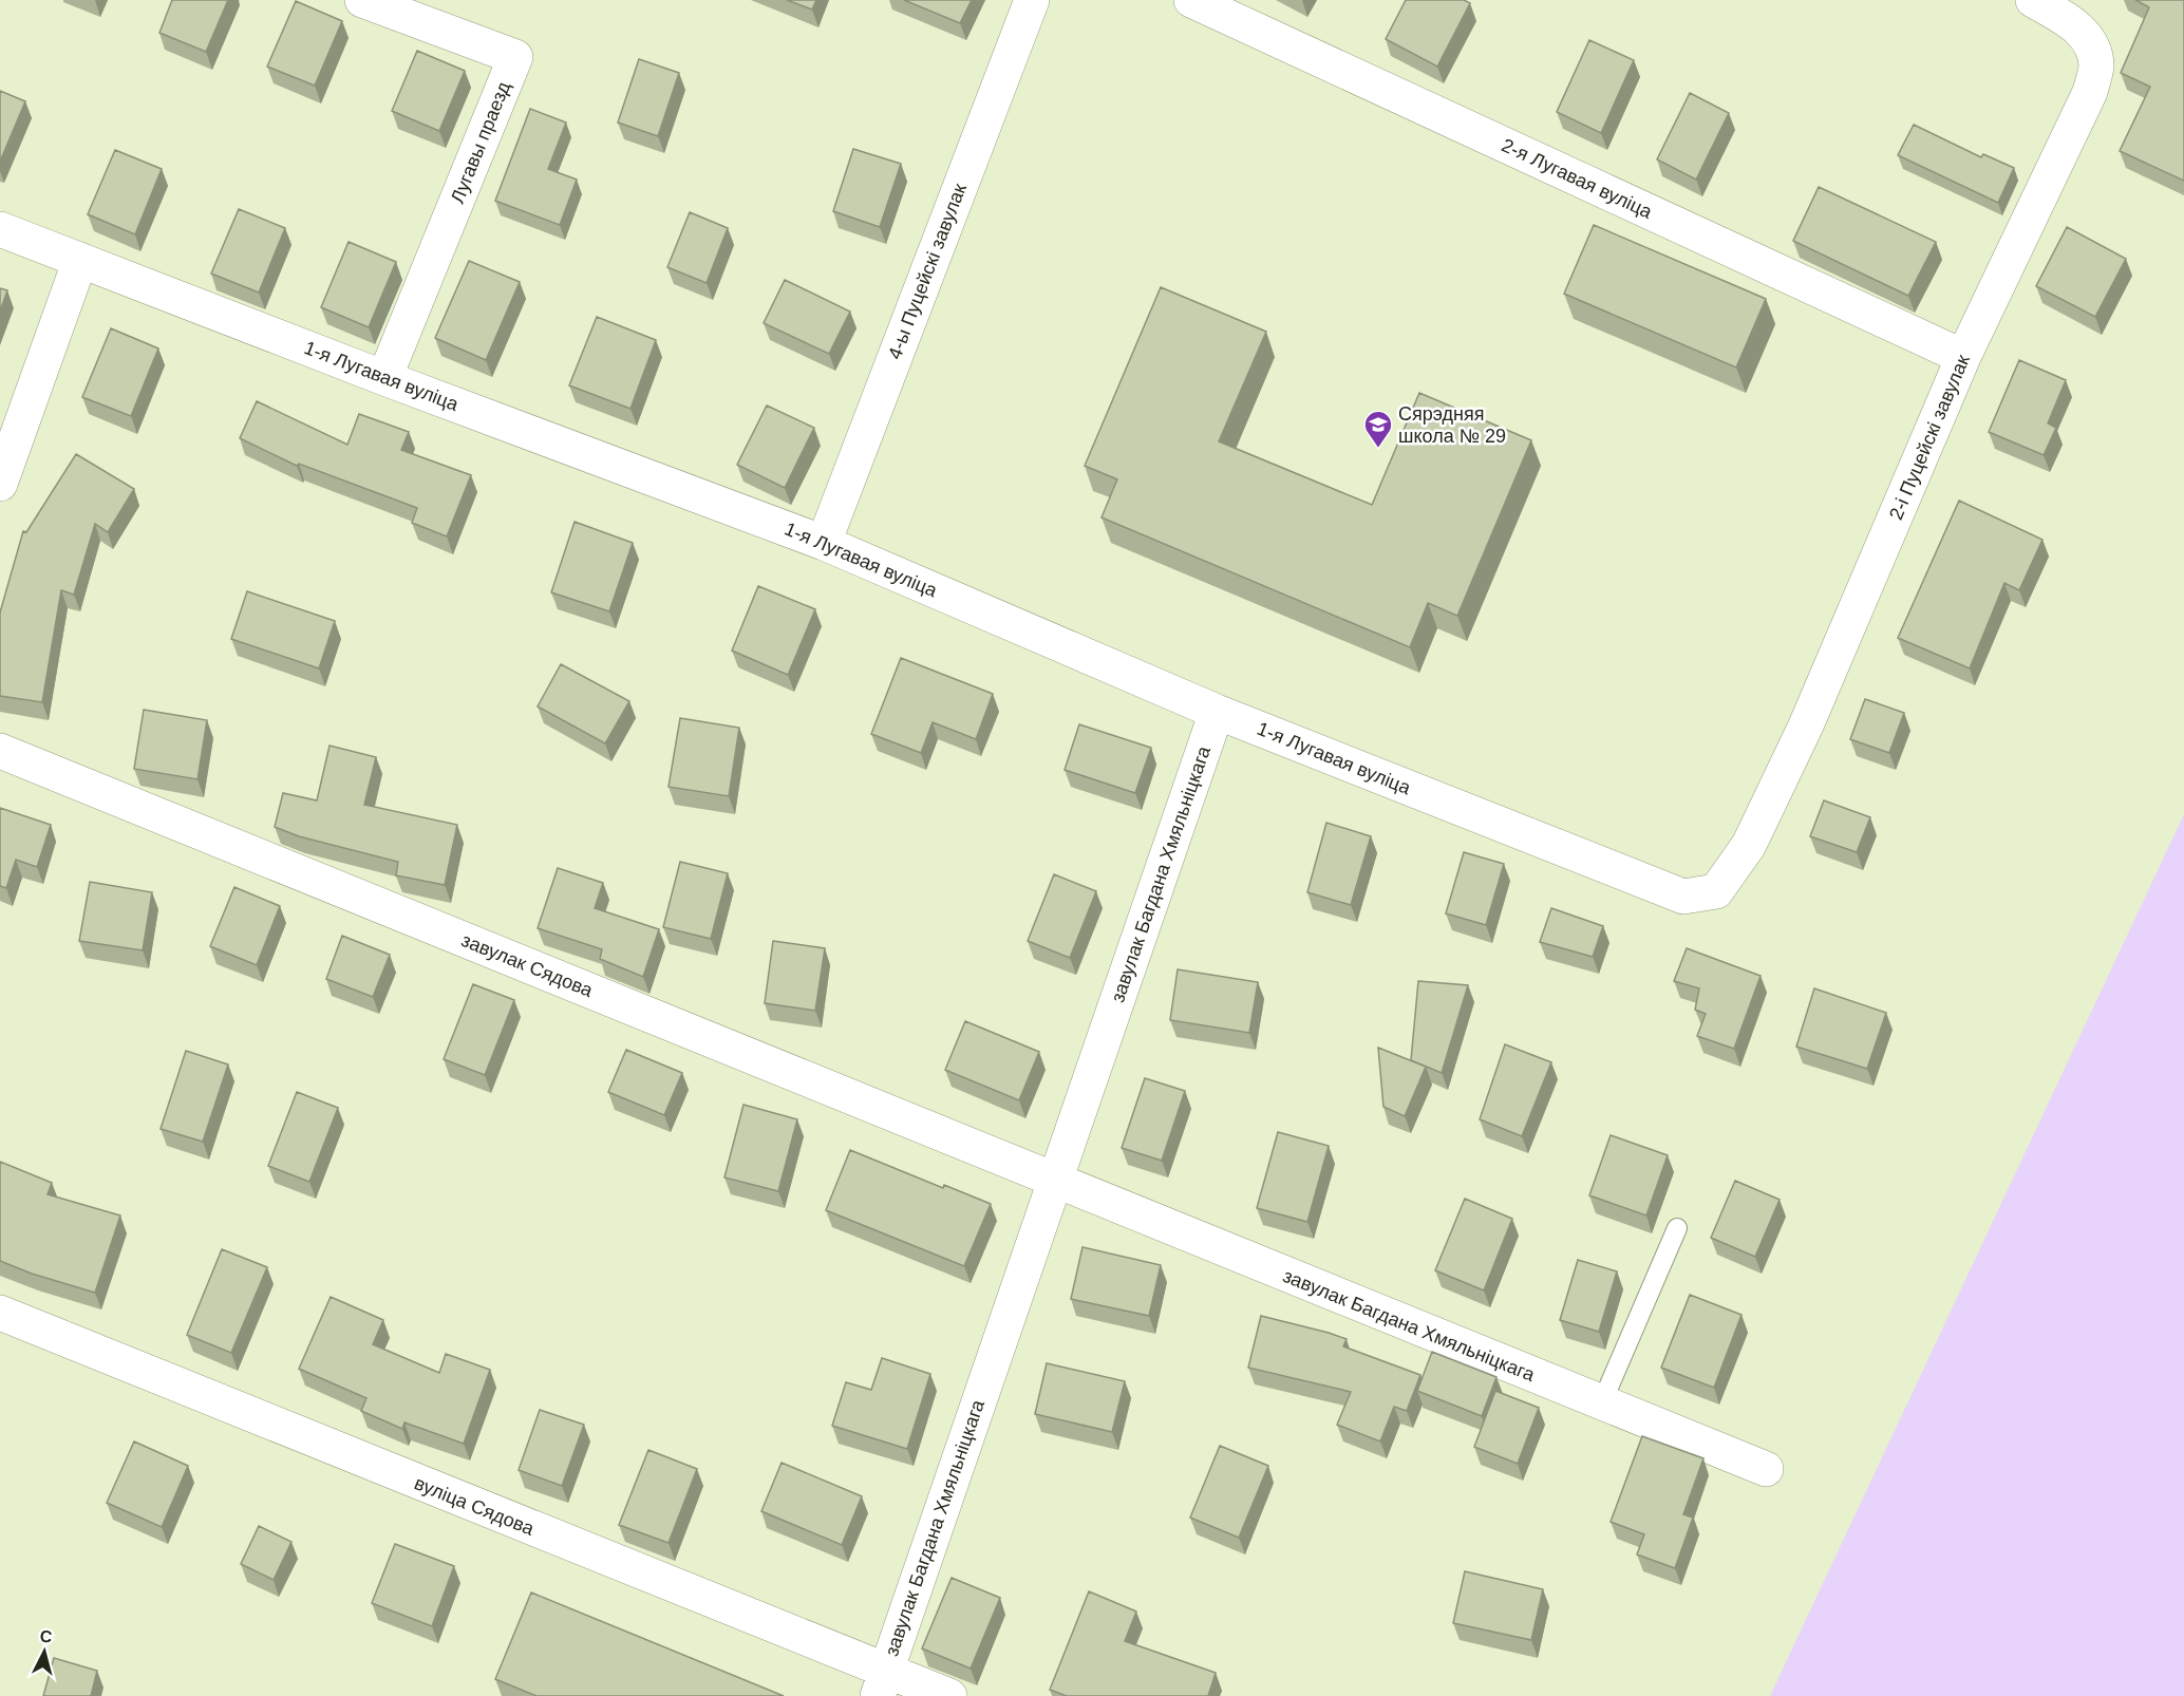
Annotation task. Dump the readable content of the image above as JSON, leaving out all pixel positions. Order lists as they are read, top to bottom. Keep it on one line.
{"streets":{"street":["Лугавы праезд","2-я Лугавая вуліца","4-ы Пуцейскі завулак","1-я Лугавая вуліца","2-і Пуцейскі завулак","завулак Багдана Хмяльніцкага","завулак Сядова","вуліца Сядова"]},"crossings":[["Лугавы праезд","1-я Лугавая вуліца"],["2-я Лугавая вуліца","2-і Пуцейскі завулак"],["4-ы Пуцейскі завулак","1-я Лугавая вуліца"],["1-я Лугавая вуліца","2-і Пуцейскі завулак"],["1-я Лугавая вуліца","завулак Багдана Хмяльніцкага"],["завулак Багдана Хмяльніцкага","завулак Сядова"],["завулак Багдана Хмяльніцкага","вуліца Сядова"]],"places":{"school or university":["Сярэдняя школа № 29"]},"north":"top"}
